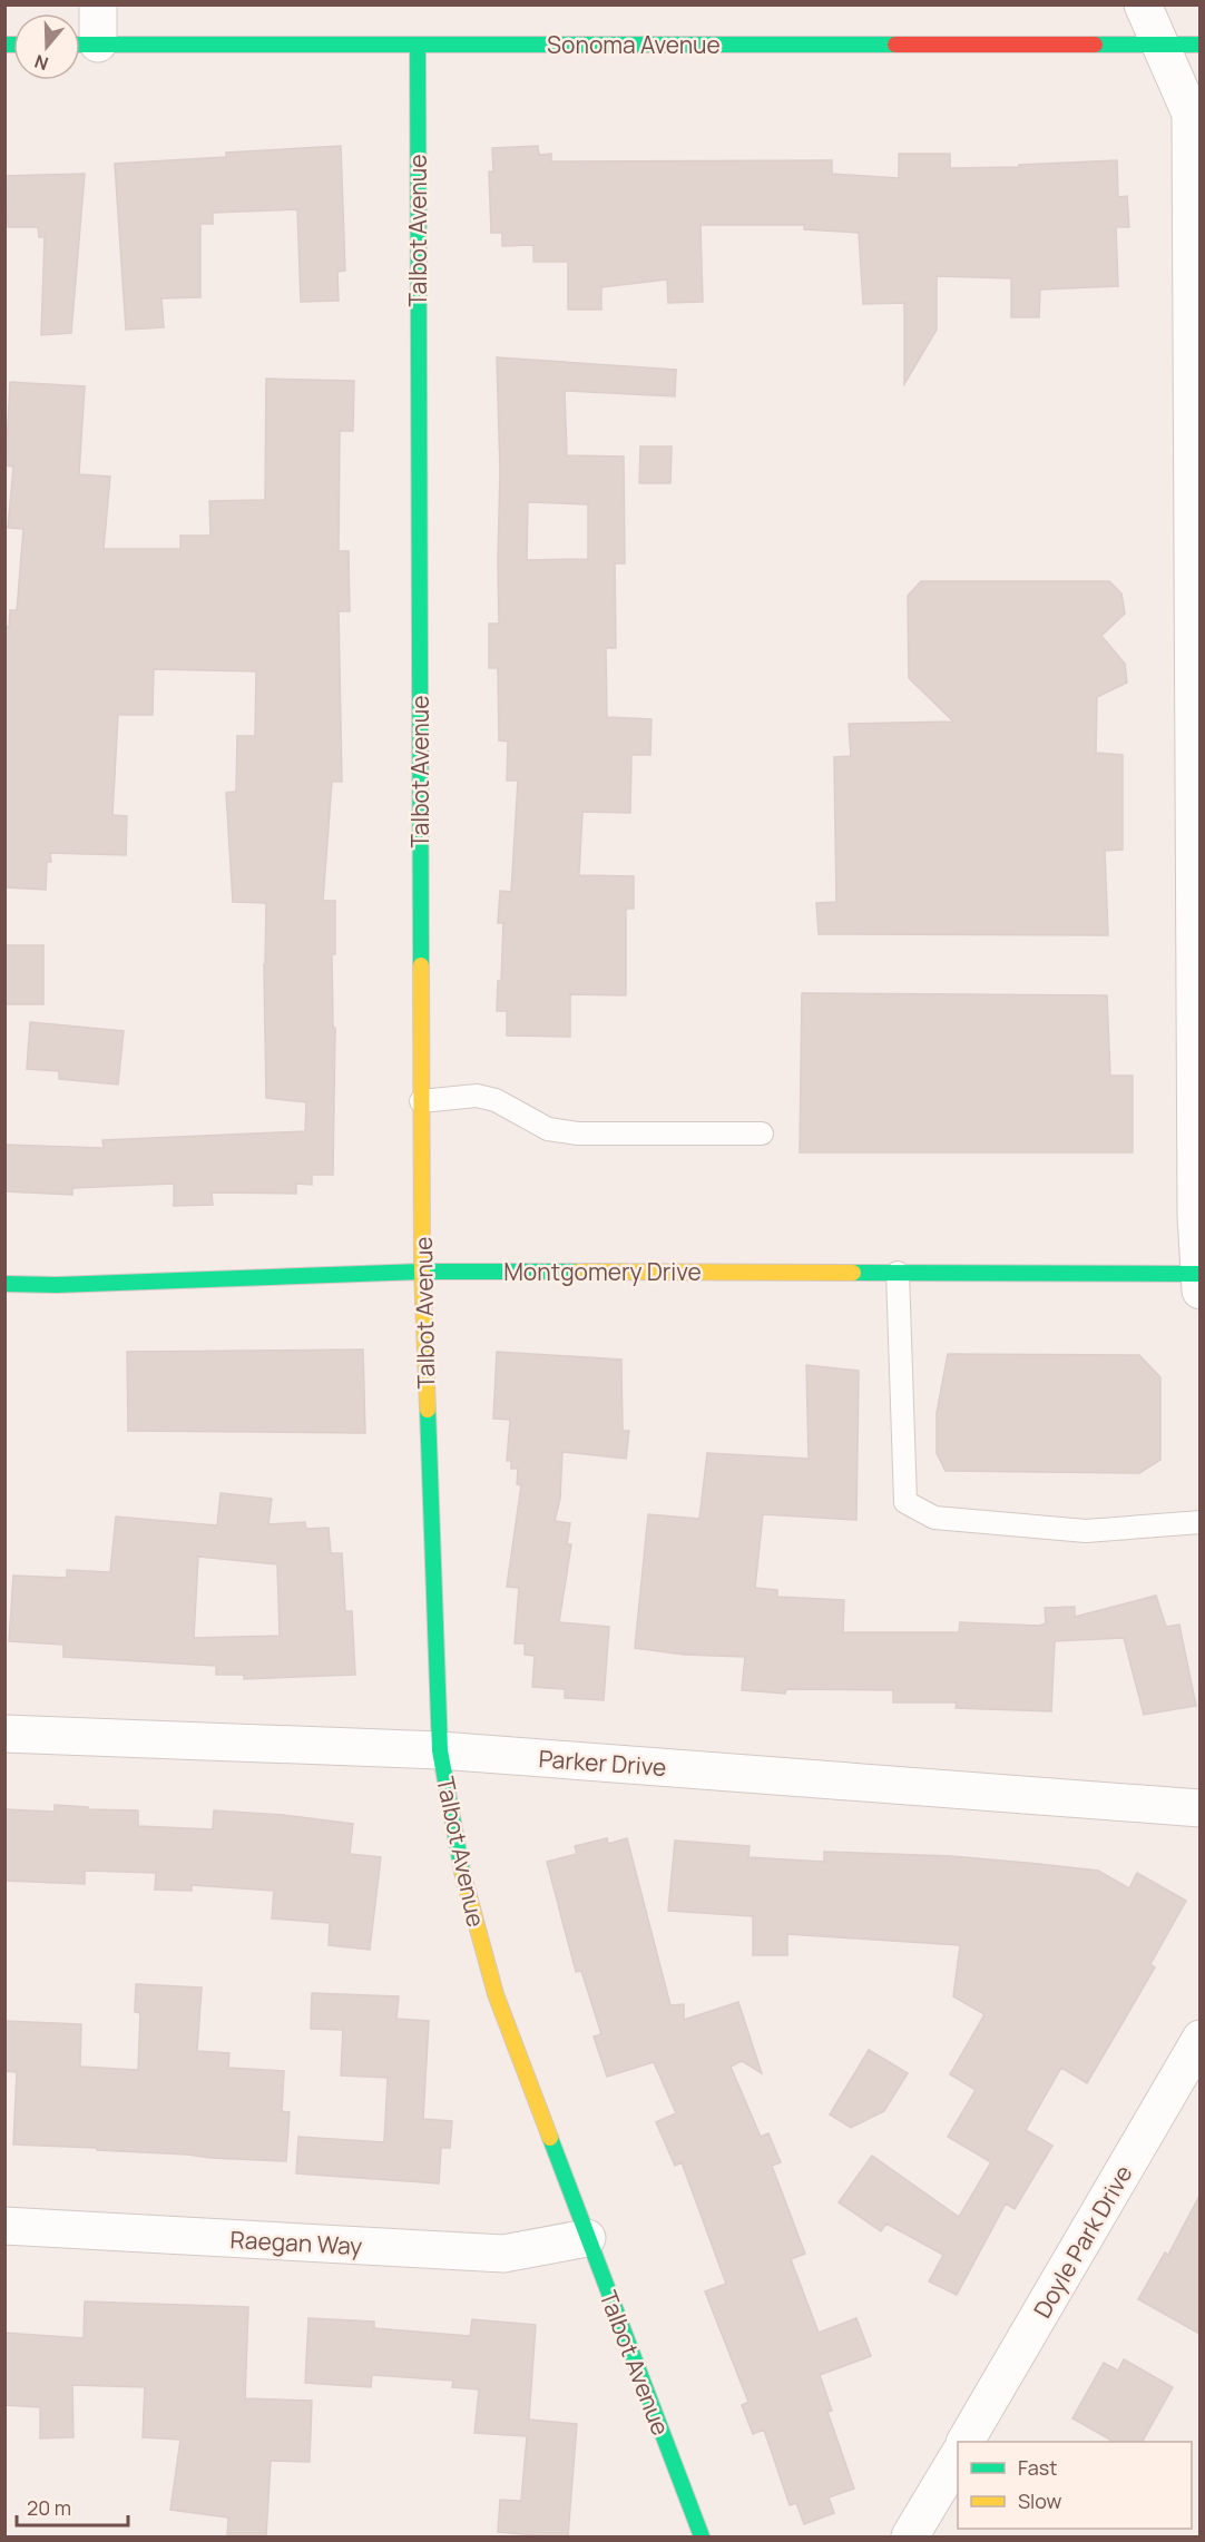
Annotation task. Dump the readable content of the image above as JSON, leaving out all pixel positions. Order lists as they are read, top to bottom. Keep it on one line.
{"streets":{"street":["Sonoma Avenue","Talbot Avenue","Montgomery Drive","Parker Drive","Doyle Park Drive","Raegan Way"]},"crossings":[["Sonoma Avenue","Talbot Avenue"],["Talbot Avenue","Montgomery Drive"],["Talbot Avenue","Parker Drive"],["Talbot Avenue","Raegan Way"]],"legend":["Fast","Slow"],"scale_bar":"20 m","north":"bottom"}
